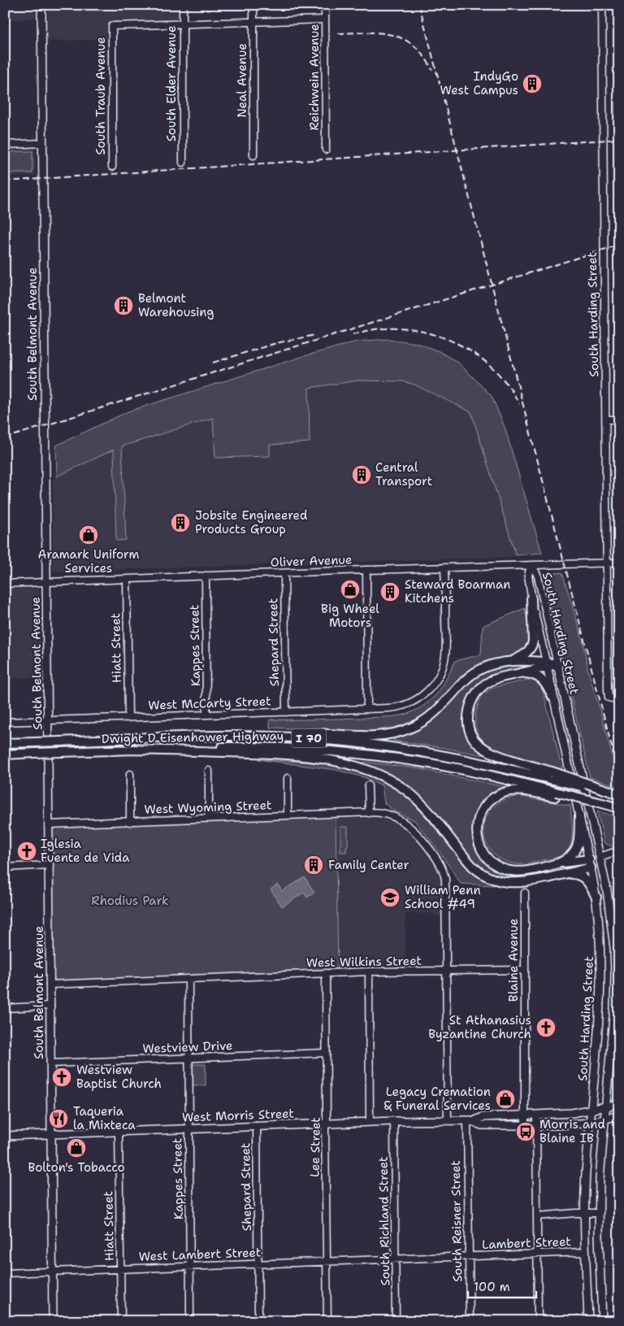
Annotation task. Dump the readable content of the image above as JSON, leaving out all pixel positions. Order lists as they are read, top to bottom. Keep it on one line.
{"streets":{"highway":["Dwight D Eisenhower Highway","I 70"],"main road":["South Harding Street","South Belmont Avenue","West Morris Street"],"street":["Reichwein Avenue","Neal Avenue","South Elder Avenue","South Traub Avenue","Oliver Avenue","Shepard Street","Kappes Street","Hiatt Street","West McCarty Street","West Wyoming Street","Blaine Avenue","West Wilkins Street","Westview Drive","Lee Street","South Richland Street","South Reisner Street","Lambert Street","West Lambert Street"]},"crossings":[["South Elder Avenue","South Traub Avenue"],["South Harding Street","Oliver Avenue"],["South Harding Street","West Morris Street"],["South Harding Street","Lambert Street"],["South Belmont Avenue","Oliver Avenue"],["South Belmont Avenue","West McCarty Street"],["South Belmont Avenue","West Wyoming Street"],["South Belmont Avenue","Westview Drive"],["South Belmont Avenue","West Morris Street"],["South Belmont Avenue","West Lambert Street"],["Oliver Avenue","Shepard Street"],["Oliver Avenue","Kappes Street"],["Oliver Avenue","Hiatt Street"],["Oliver Avenue","West McCarty Street"],["Shepard Street","West McCarty Street"],["Shepard Street","West Morris Street"],["Shepard Street","West Lambert Street"],["Kappes Street","West McCarty Street"],["Kappes Street","West Wilkins Street"],["Kappes Street","Westview Drive"],["Kappes Street","West Morris Street"],["Kappes Street","West Lambert Street"],["Hiatt Street","West McCarty Street"],["Hiatt Street","West Morris Street"],["Hiatt Street","West Lambert Street"],["Blaine Avenue","West Wilkins Street"],["Blaine Avenue","West Morris Street"],["West Wilkins Street","Lee Street"],["Westview Drive","Lee Street"],["West Morris Street","Lee Street"],["West Morris Street","South Richland Street"],["West Morris Street","South Reisner Street"],["Lee Street","West Lambert Street"],["South Richland Street","Lambert Street"],["South Richland Street","West Lambert Street"],["South Reisner Street","Lambert Street"],["Lambert Street","West Lambert Street"]],"parks":["Rhodius Park"],"places":{"building":["IndyGo West Campus","Belmont Warehousing","Central Transport","Jobsite Engineered Products Group","Steward Boarman Kitchens","Family Center"],"shop":["Aramark Uniform Services","Big Wheel Motors","Legacy Cremation & Funeral Services","Bolton's Tobacco"],"church":["Iglesia Fuente de Vida","St Athanasius Byzantine Church","Westview Baptist Church"],"school or university":["William Penn School #49"],"restaurant":["Taqueria la Mixteca"],"bus stop":["Morris and Blaine IB"]},"scale_bar":"100 m"}
